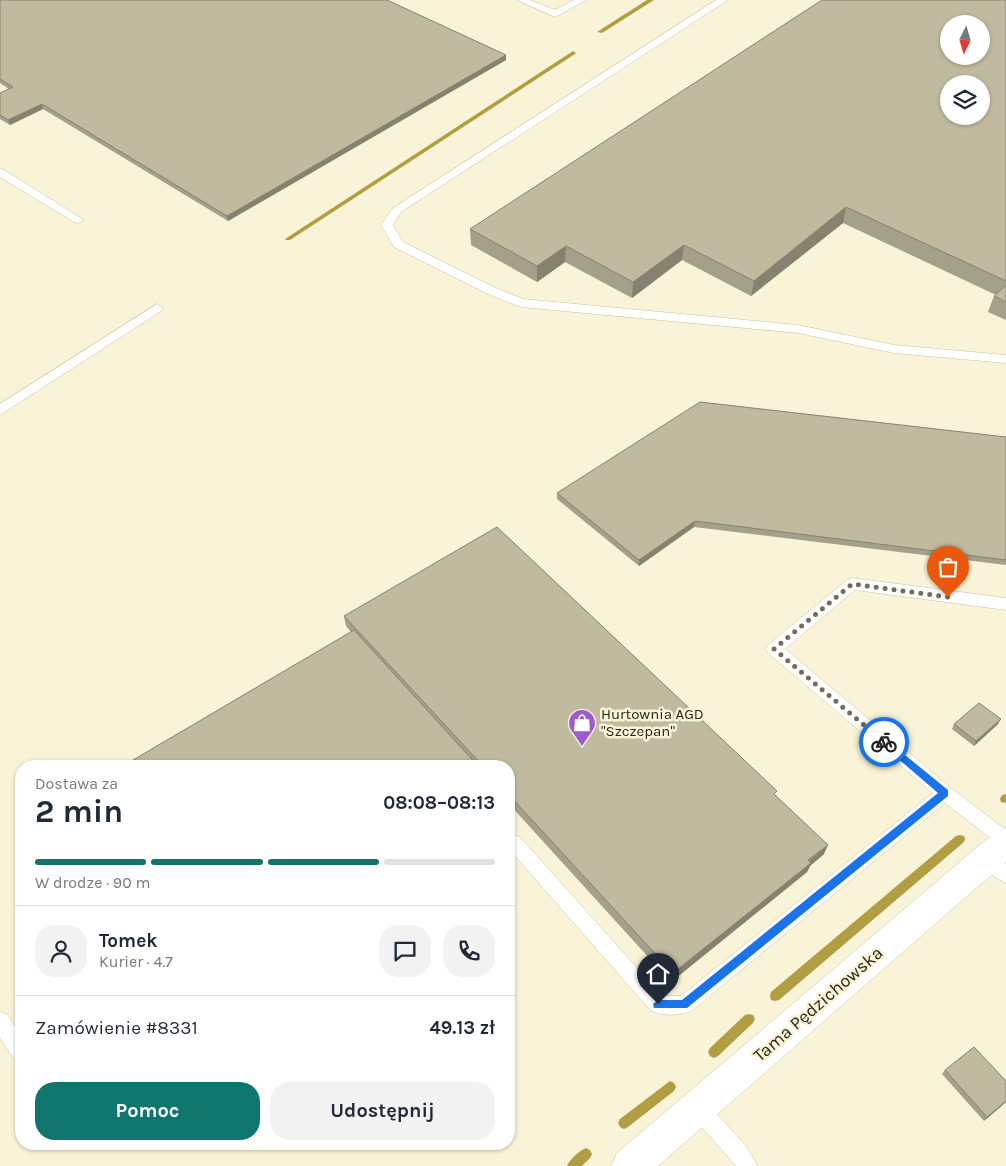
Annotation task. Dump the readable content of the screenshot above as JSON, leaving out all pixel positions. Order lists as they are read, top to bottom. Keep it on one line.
{"streets":{"street":["Tama Pędzichowska"]},"places":{"shop":["Hurtownia AGD \"Szczepan\""]},"north":"bottom","page":{"heading":["2 min","Dostawa za","08:08–08:13"],"panel":["Tomek","Kurier · 4.7","Zamówienie #8331","49.13 zł"],"bar":"W drodze · 90 m","buttons":["Pomoc","Udostępnij"]}}
